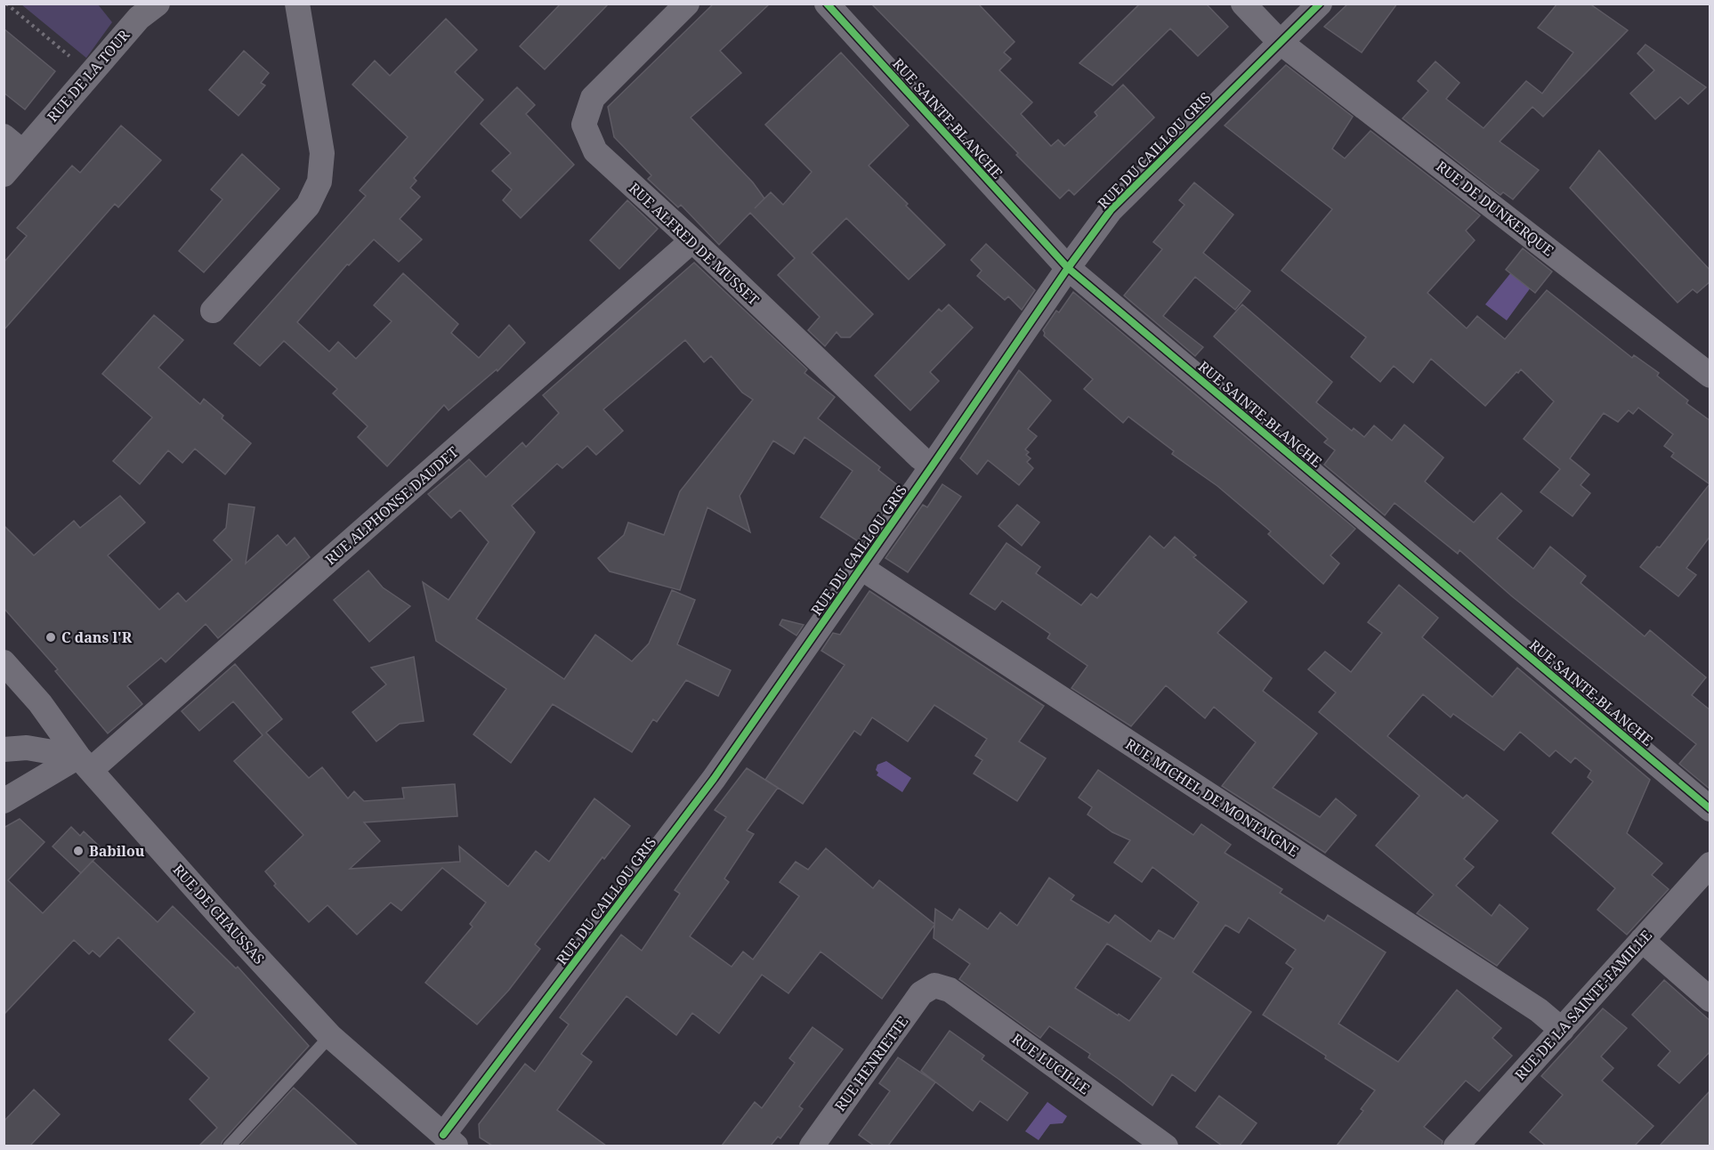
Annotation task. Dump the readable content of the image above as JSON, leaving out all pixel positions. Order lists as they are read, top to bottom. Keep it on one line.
{"streets":{"street":["RUE DE LA TOUR","RUE SAINTE-BLANCHE","RUE DU CAILLOU GRIS","RUE DE DUNKERQUE","RUE ALFRED DE MUSSET","RUE ALPHONSE DAUDET","RUE MICHEL DE MONTAIGNE","RUE DE CHAUSSAS","RUE DE LA SAINTE-FAMILLE","RUE HENRIETTE","RUE LUCILLE"]},"crossings":[["RUE SAINTE-BLANCHE","RUE DU CAILLOU GRIS"],["RUE DU CAILLOU GRIS","RUE DE DUNKERQUE"],["RUE DU CAILLOU GRIS","RUE ALFRED DE MUSSET"],["RUE DU CAILLOU GRIS","RUE MICHEL DE MONTAIGNE"],["RUE DU CAILLOU GRIS","RUE DE CHAUSSAS"],["RUE ALFRED DE MUSSET","RUE ALPHONSE DAUDET"],["RUE ALPHONSE DAUDET","RUE DE CHAUSSAS"],["RUE MICHEL DE MONTAIGNE","RUE DE LA SAINTE-FAMILLE"],["RUE HENRIETTE","RUE LUCILLE"]],"places":["C dans l'R","Babilou"]}
